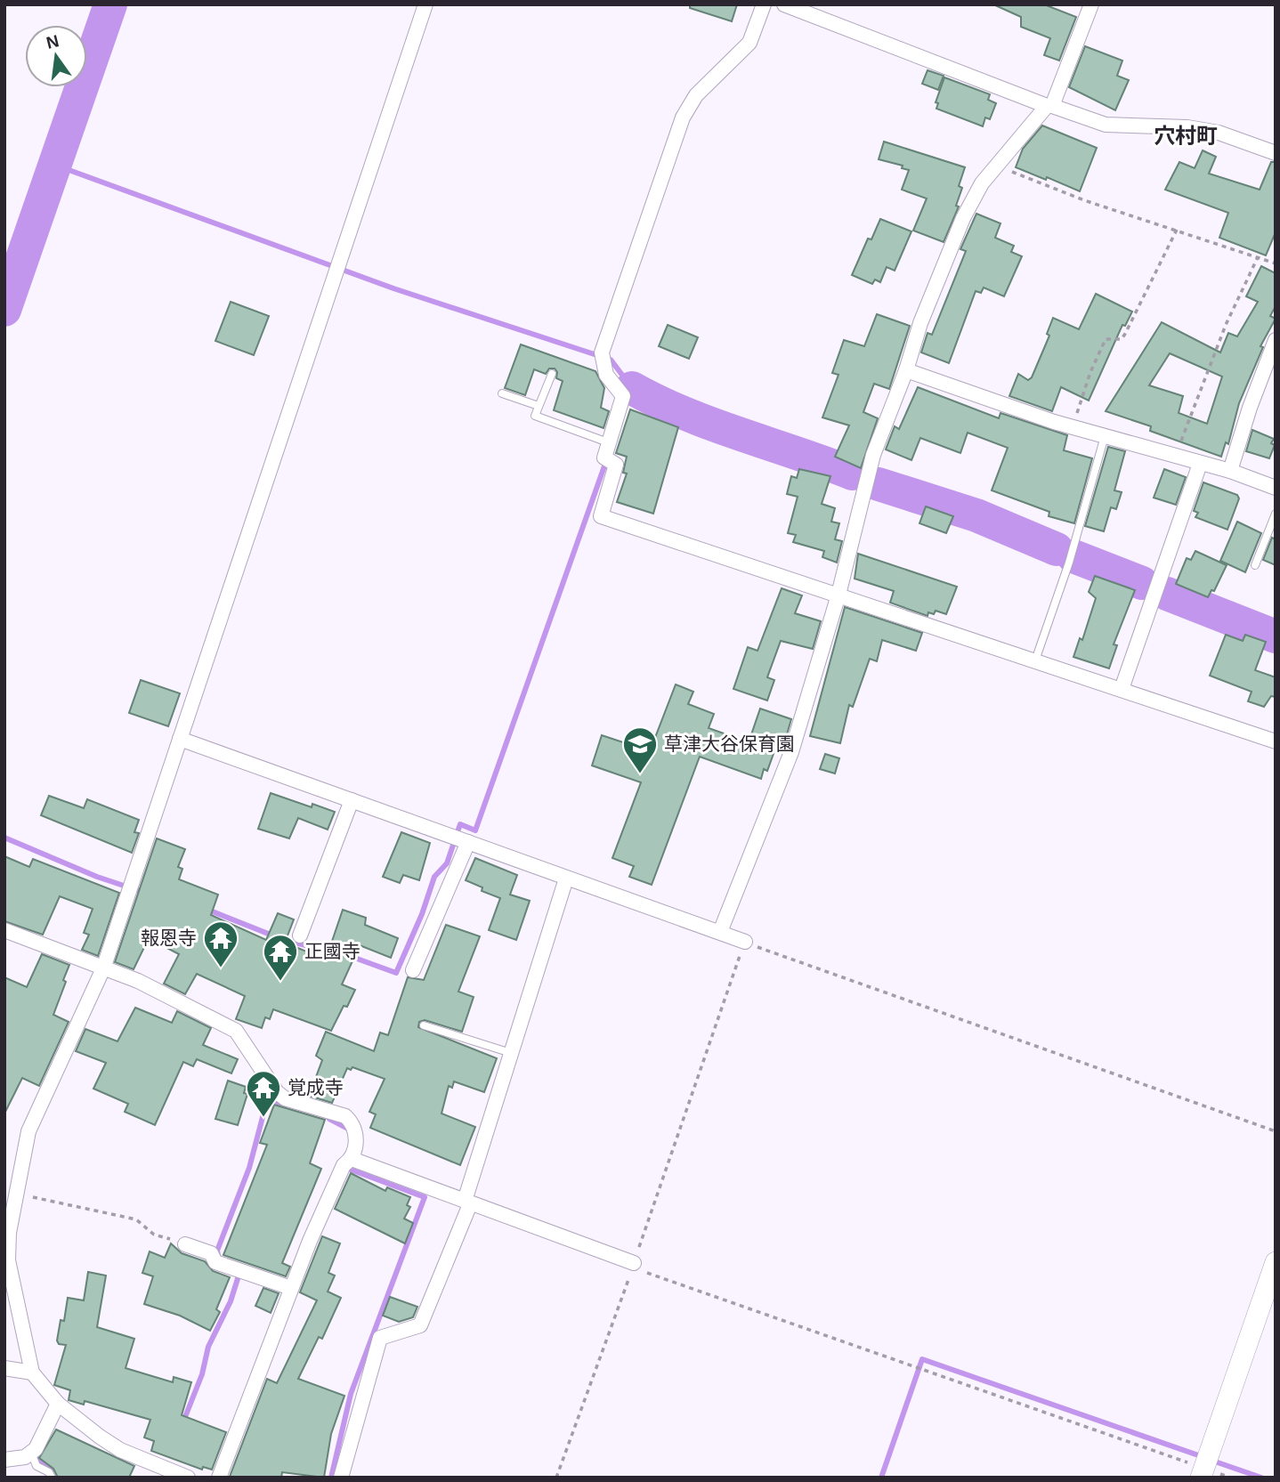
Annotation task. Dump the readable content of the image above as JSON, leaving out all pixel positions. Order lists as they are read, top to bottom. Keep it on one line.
{"districts":["穴村町"],"places":{"school or university":["草津大谷保育園"],"temple":["報恩寺","正國寺","覚成寺"]},"north":"top"}
